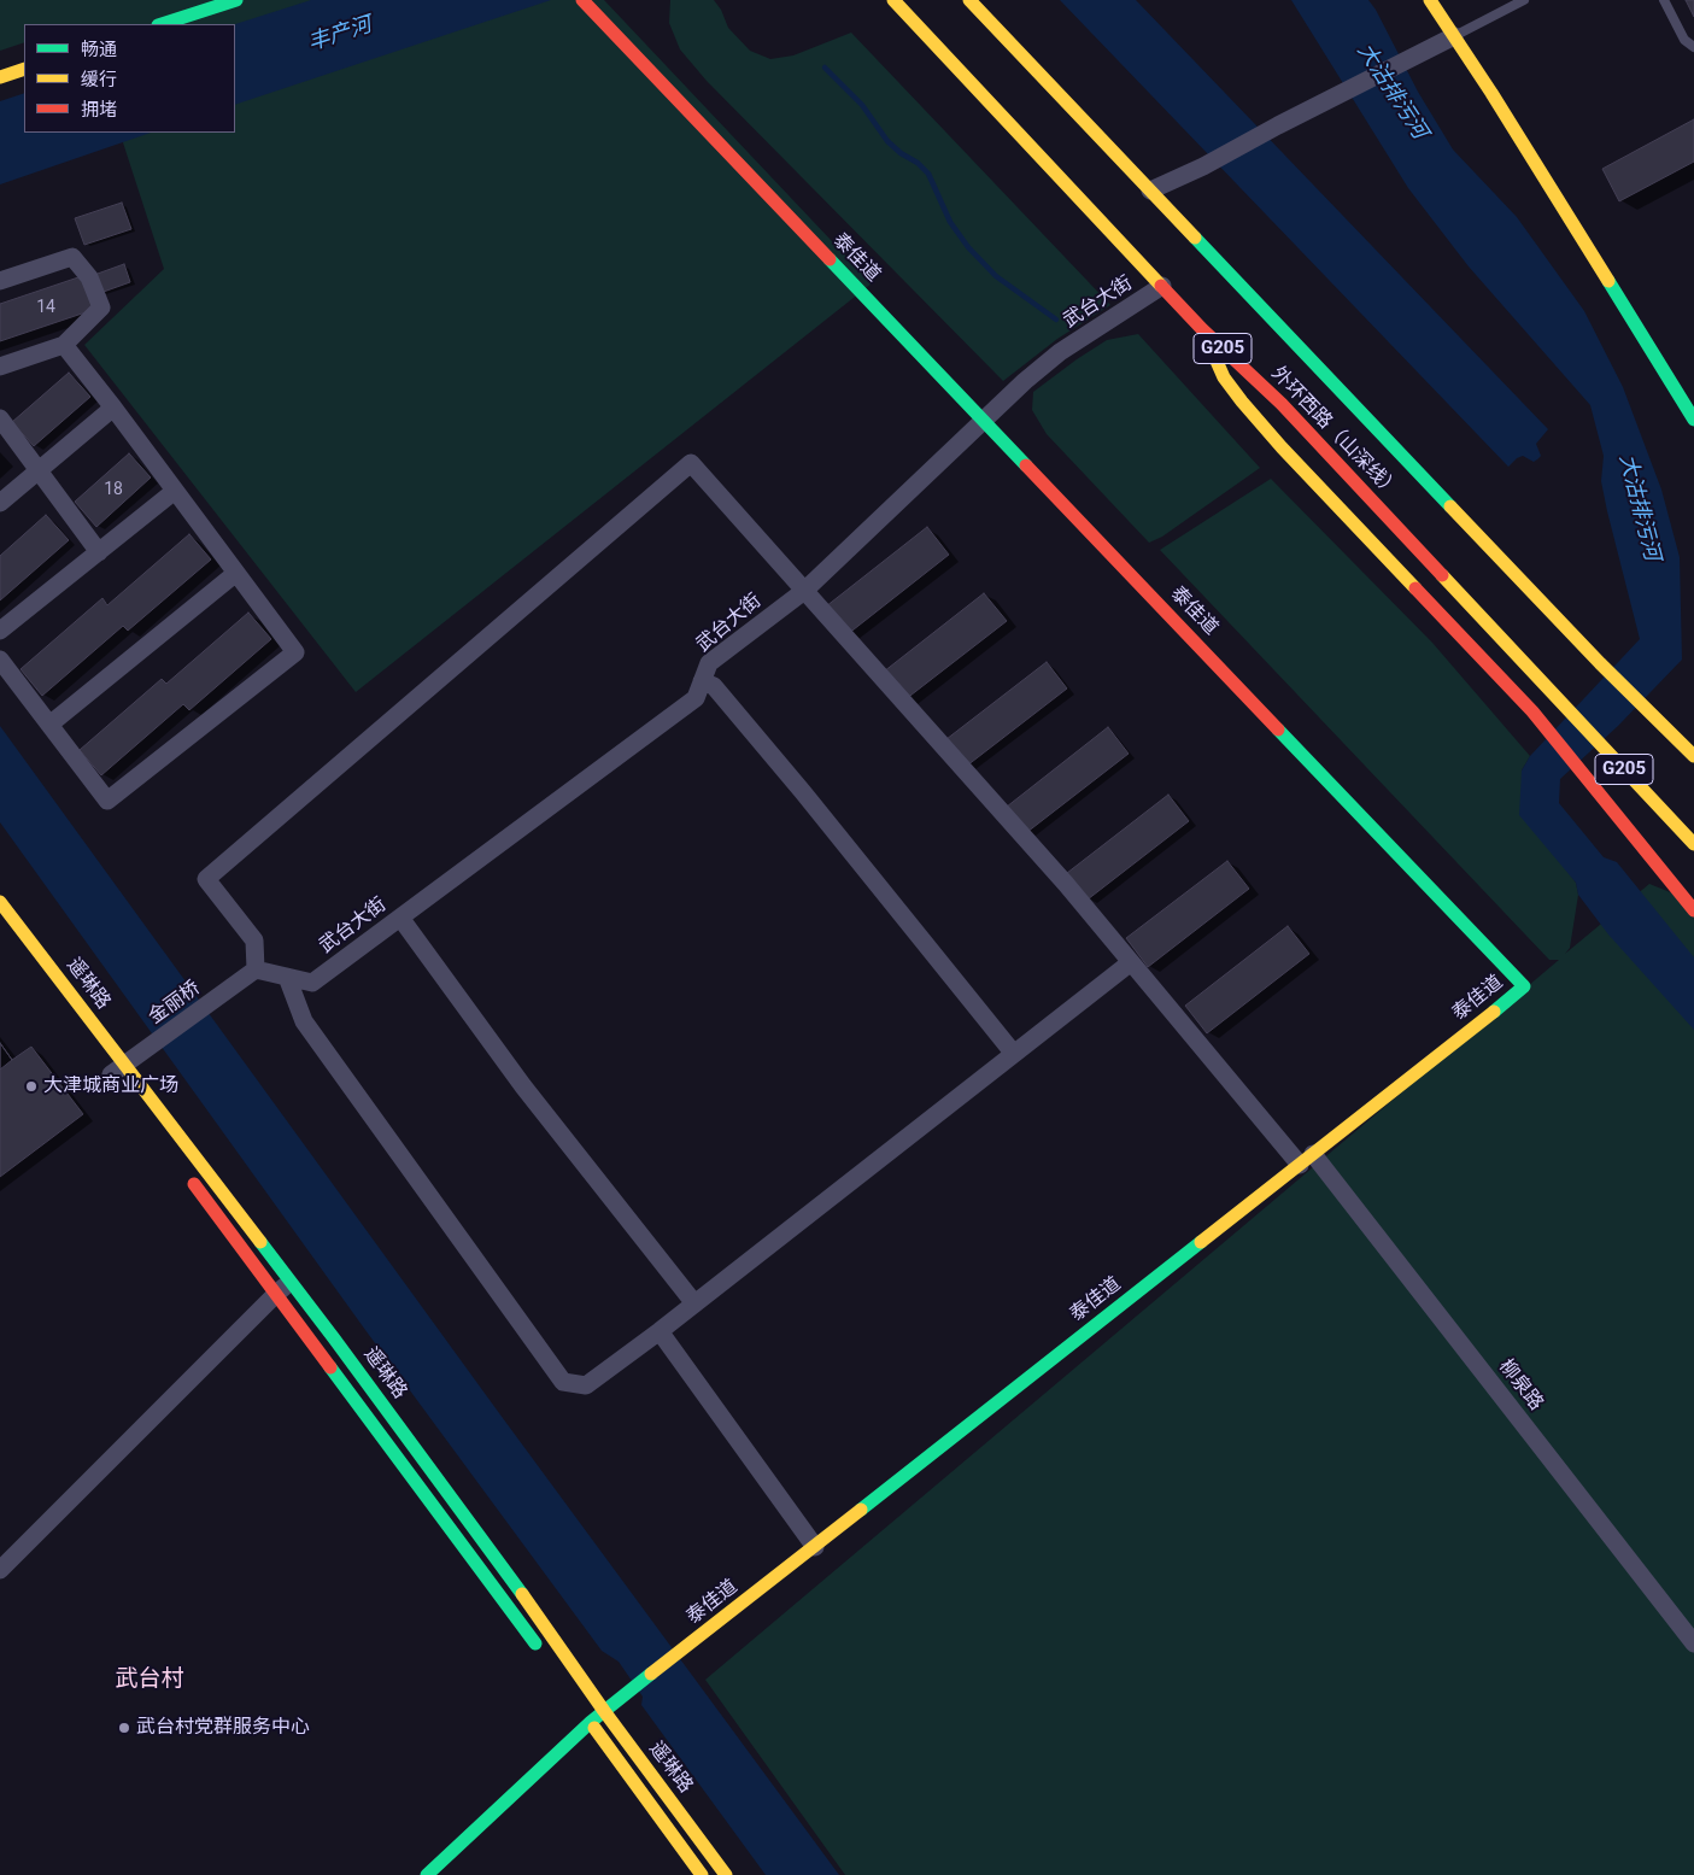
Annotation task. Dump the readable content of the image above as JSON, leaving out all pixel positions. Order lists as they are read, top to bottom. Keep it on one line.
{"streets":{"main road":["泰佳道","G205","外环西路（山深线）","遥琳路"],"street":["武台大街","金丽桥","柳泉路"]},"crossings":[["泰佳道","武台大街"],["泰佳道","遥琳路"],["泰佳道","柳泉路"],["武台大街","外环西路（山深线）"],["武台大街","金丽桥"],["武台大街","柳泉路"],["遥琳路","金丽桥"],["金丽桥","柳泉路"]],"districts":["武台村"],"water":["丰产河","大沽排污河"],"places":["大津城商业广场","武台村党群服务中心"],"house_numbers":["14","18"],"legend":["畅通","缓行","拥堵"]}
